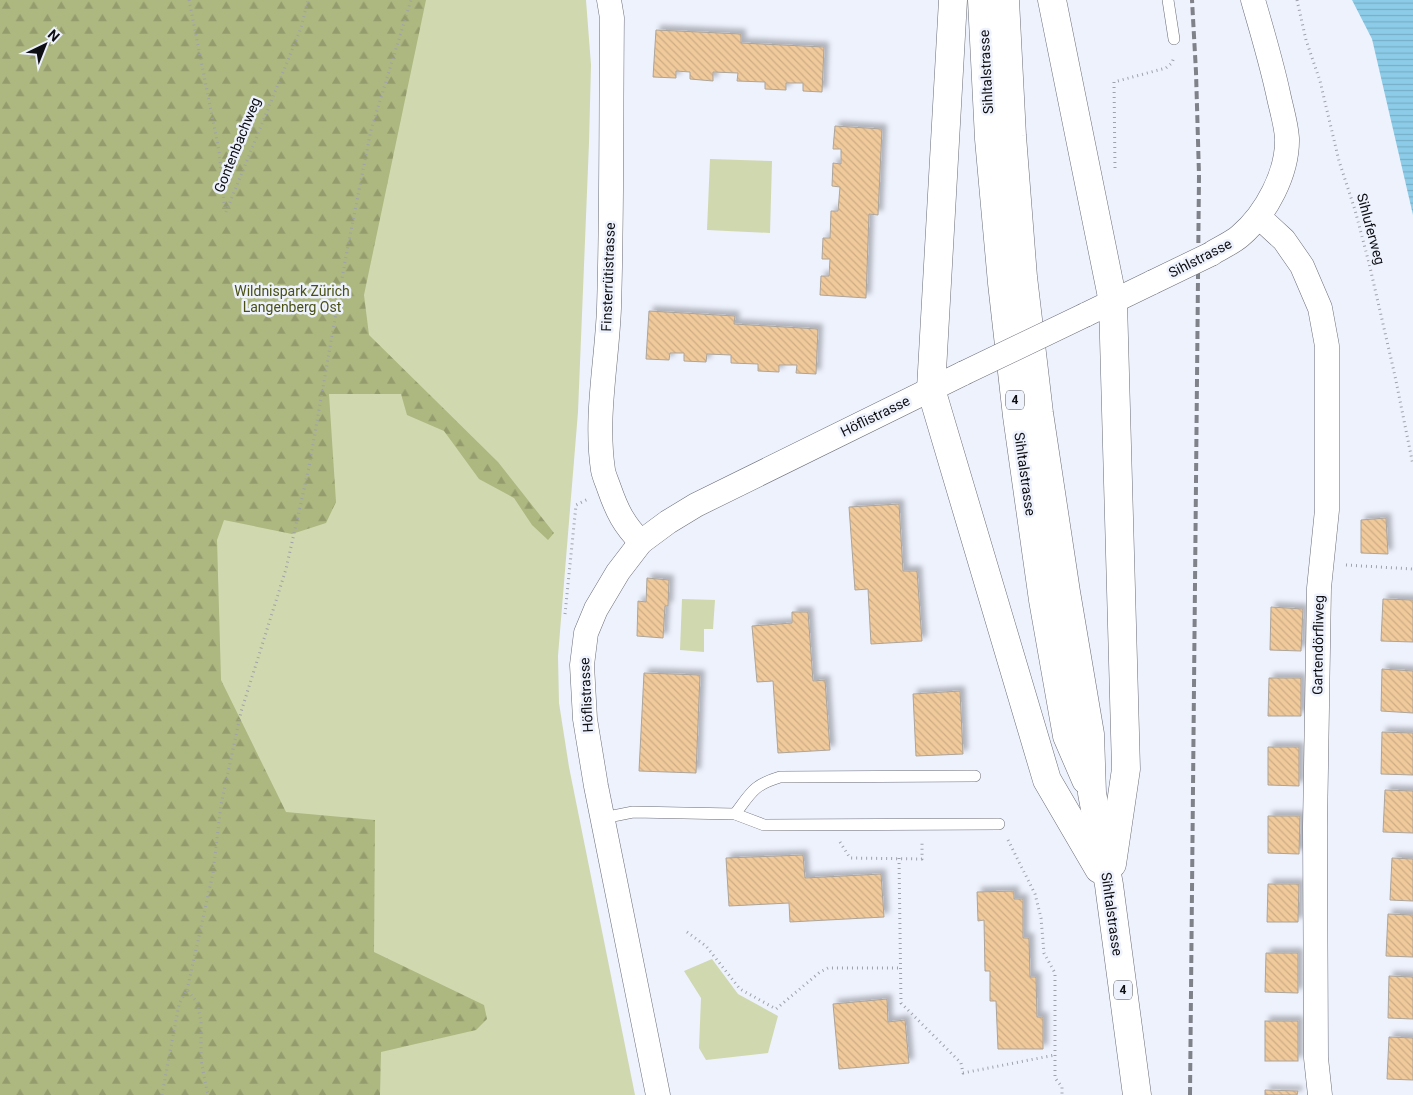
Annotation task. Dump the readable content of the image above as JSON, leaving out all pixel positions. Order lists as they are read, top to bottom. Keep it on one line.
{"streets":{"main road":["Sihltalstrasse","4"],"street":["Sihlstrasse","Finsterrütistrasse","Höflistrasse","Gartendörfliweg"],"path":["Gontenbachweg","Sihluferweg"]},"crossings":[["Sihlstrasse","Höflistrasse"],["Sihlstrasse","Gartendörfliweg"],["Finsterrütistrasse","Höflistrasse"]],"parks":["Wildnispark Zürich Langenberg Ost"],"north":"top right"}
